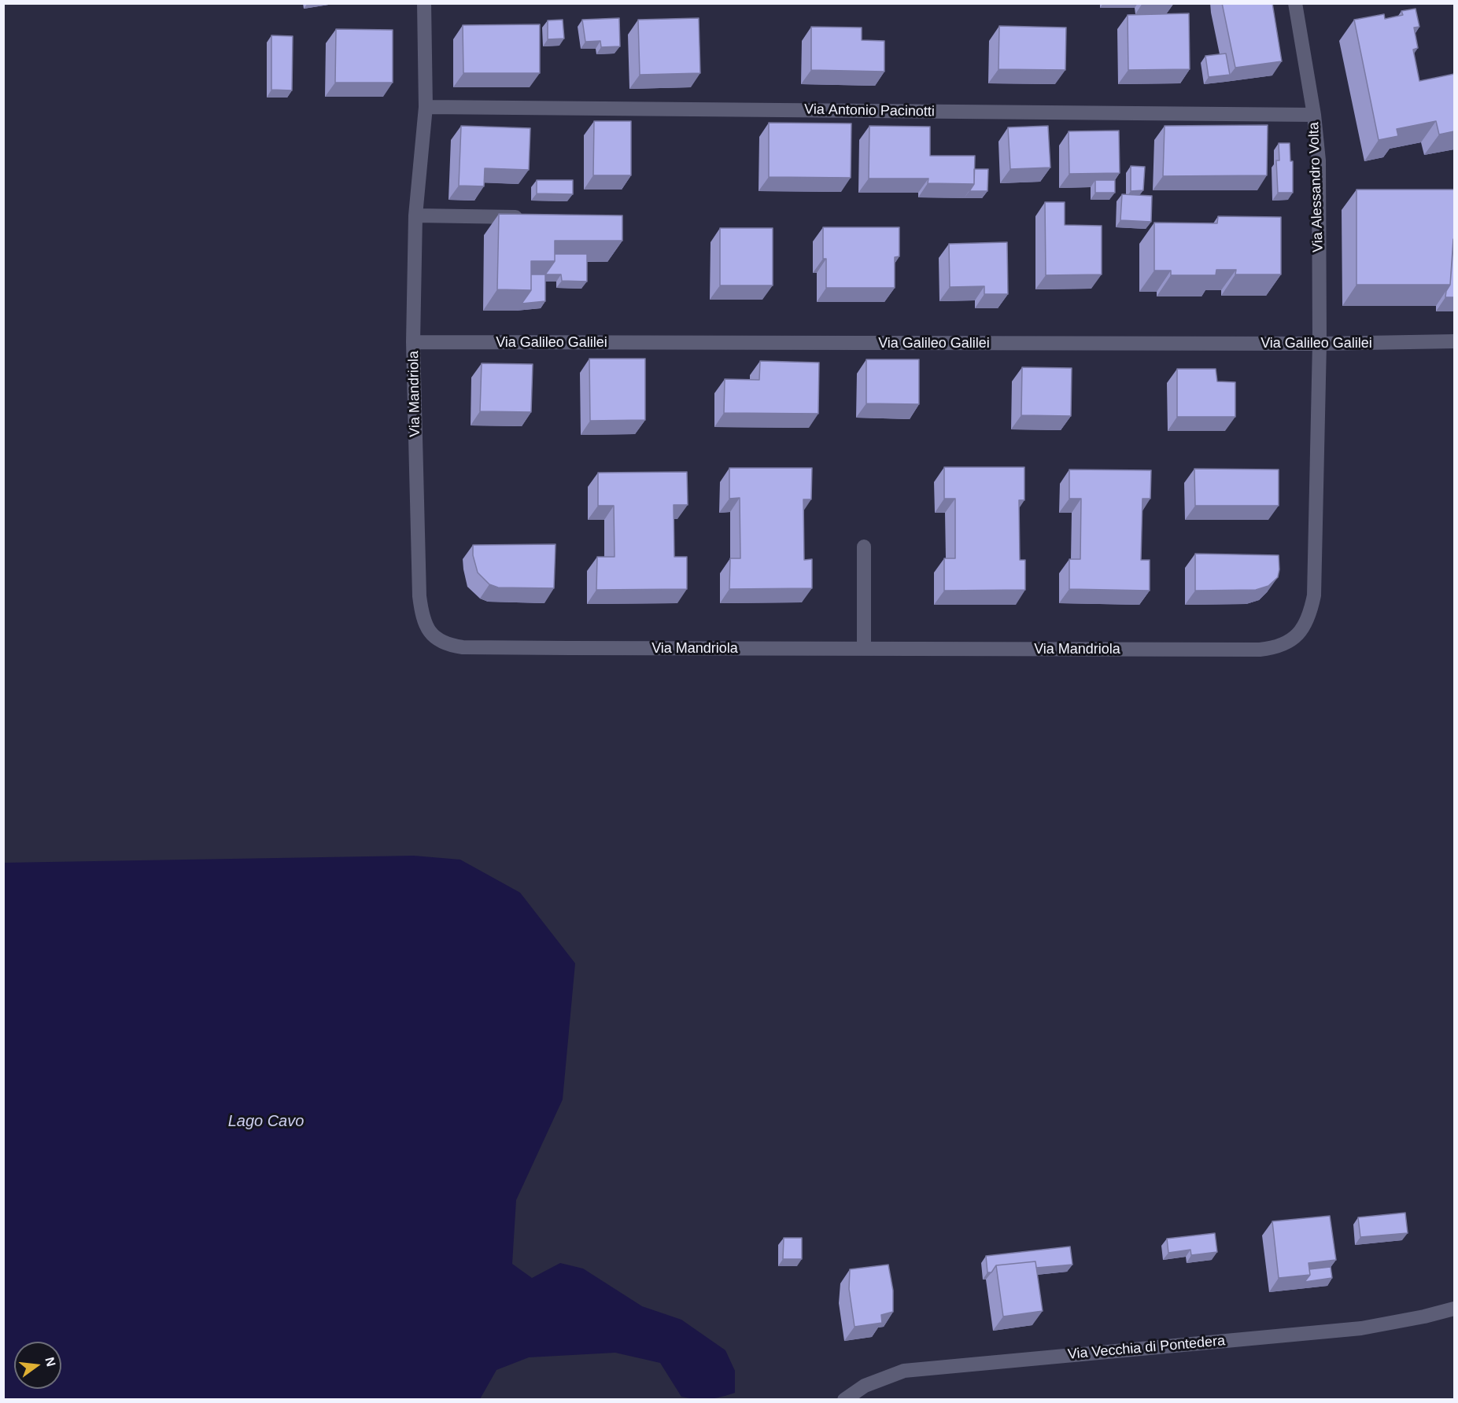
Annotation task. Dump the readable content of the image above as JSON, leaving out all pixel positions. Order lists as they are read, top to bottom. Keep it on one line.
{"streets":{"street":["Via Antonio Pacinotti","Via Alessandro Volta","Via Galileo Galilei","Via Mandriola","Via Vecchia di Pontedera"]},"crossings":[["Via Antonio Pacinotti","Via Alessandro Volta"],["Via Antonio Pacinotti","Via Mandriola"],["Via Alessandro Volta","Via Galileo Galilei"],["Via Alessandro Volta","Via Mandriola"],["Via Galileo Galilei","Via Mandriola"]],"water":["Lago Cavo"],"north":"right"}
